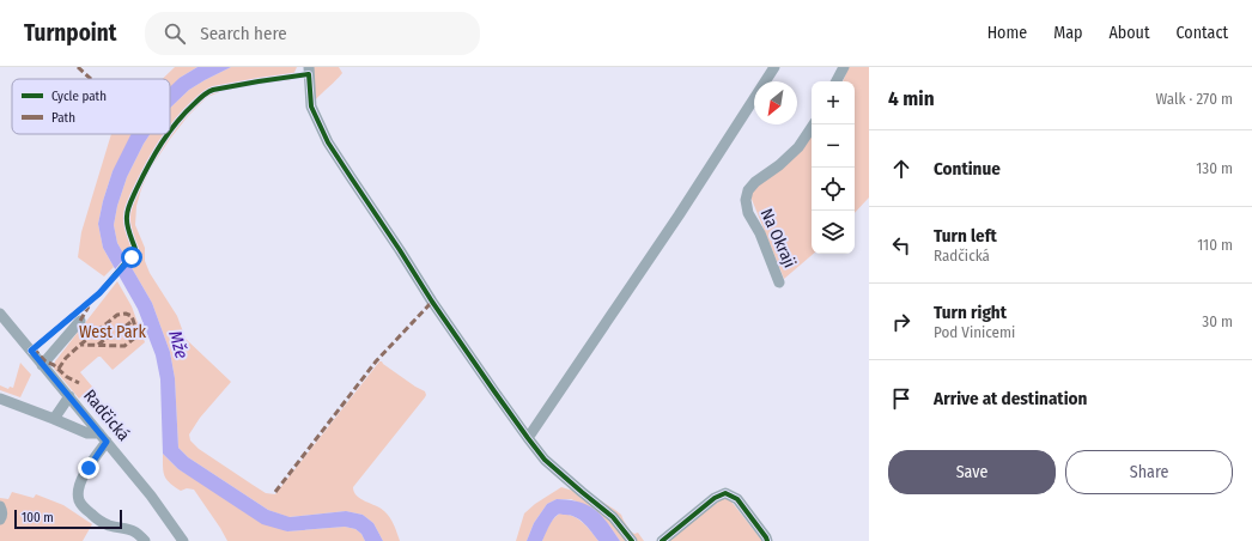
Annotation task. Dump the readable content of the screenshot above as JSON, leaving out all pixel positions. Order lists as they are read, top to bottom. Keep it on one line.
{"streets":{"street":["Na Okraji","Radčická"]},"water":["Mže"],"parks":["West Park"],"legend":["Cycle path","Path"],"scale_bar":"100 m","north":"bottom left","page":{"header":"Turnpoint","search":"Search here","nav":["Home","Map","About","Contact"],"heading":["4 min","Walk · 270 m"],"map_buttons":["+","−"],"list":[["Continue","130 m"],["Turn left","Radčická","110 m"],["Turn right","Pod Vinicemi","30 m"],"Arrive at destination"],"buttons":["Save","Share"],"scale":"100 m"}}
